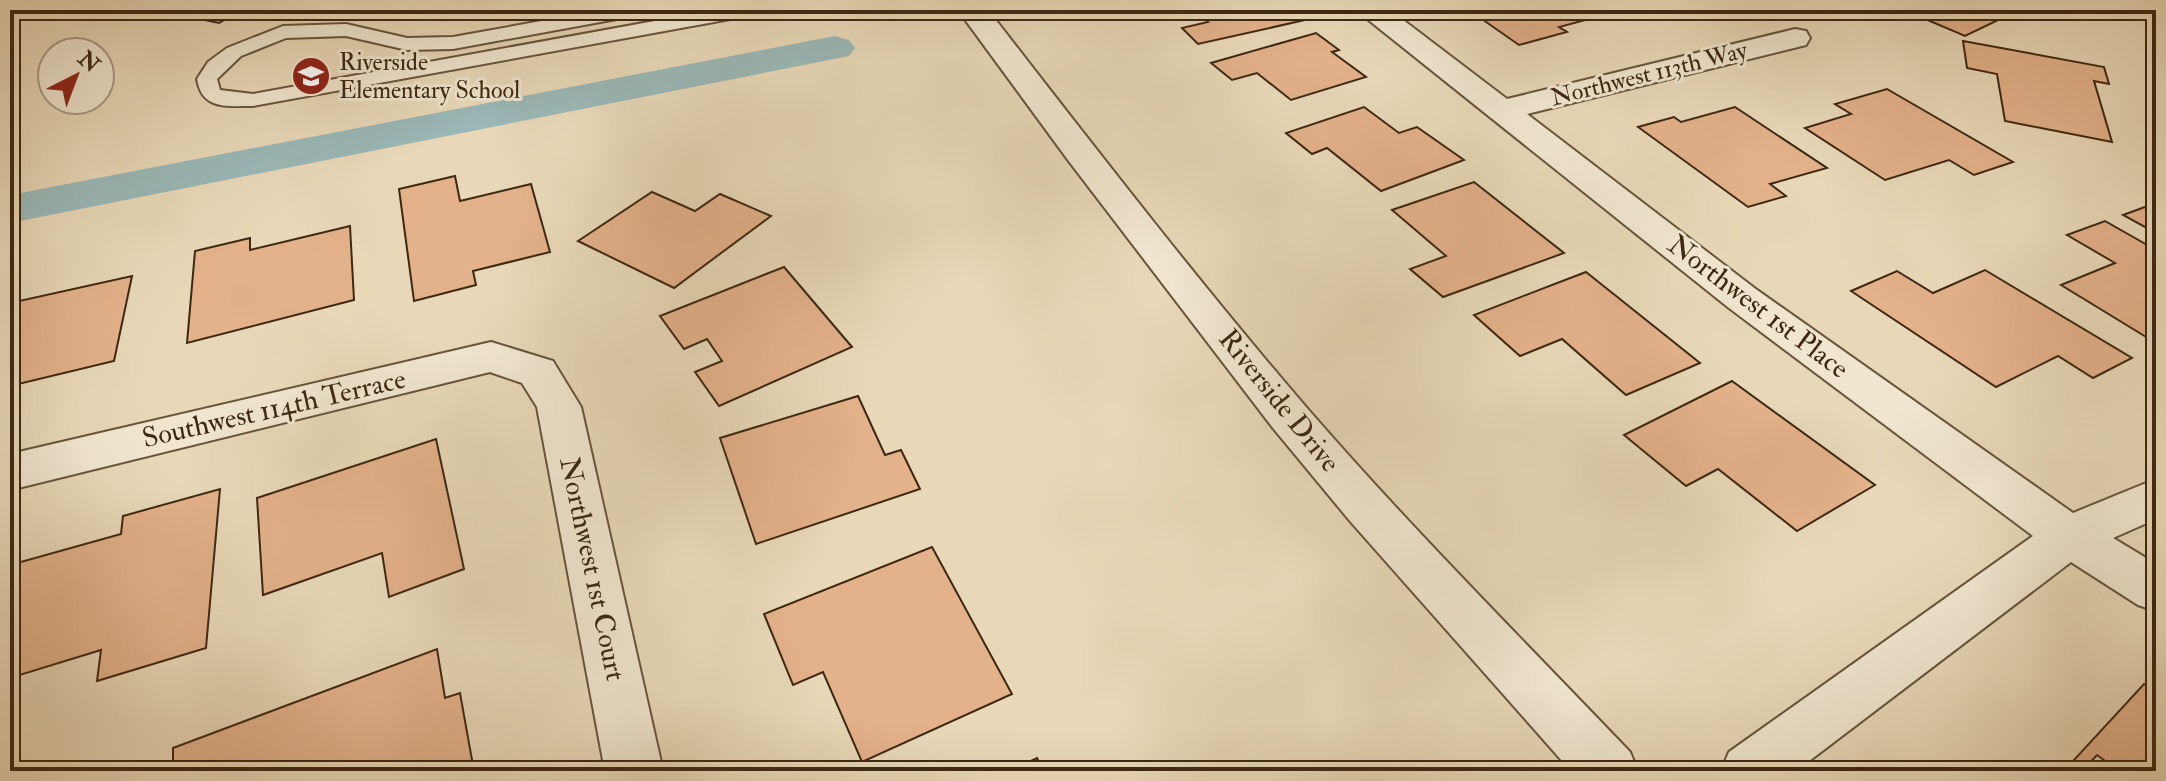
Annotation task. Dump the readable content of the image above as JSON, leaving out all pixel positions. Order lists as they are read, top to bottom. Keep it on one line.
{"streets":{"street":["Northwest 113th Way","Northwest 1st Place","Riverside Drive","Southwest 114th Terrace","Northwest 1st Court"]},"crossings":[["Northwest 113th Way","Northwest 1st Place"],["Southwest 114th Terrace","Northwest 1st Court"]],"places":{"school or university":["Riverside Elementary School"]},"north":"top right"}
